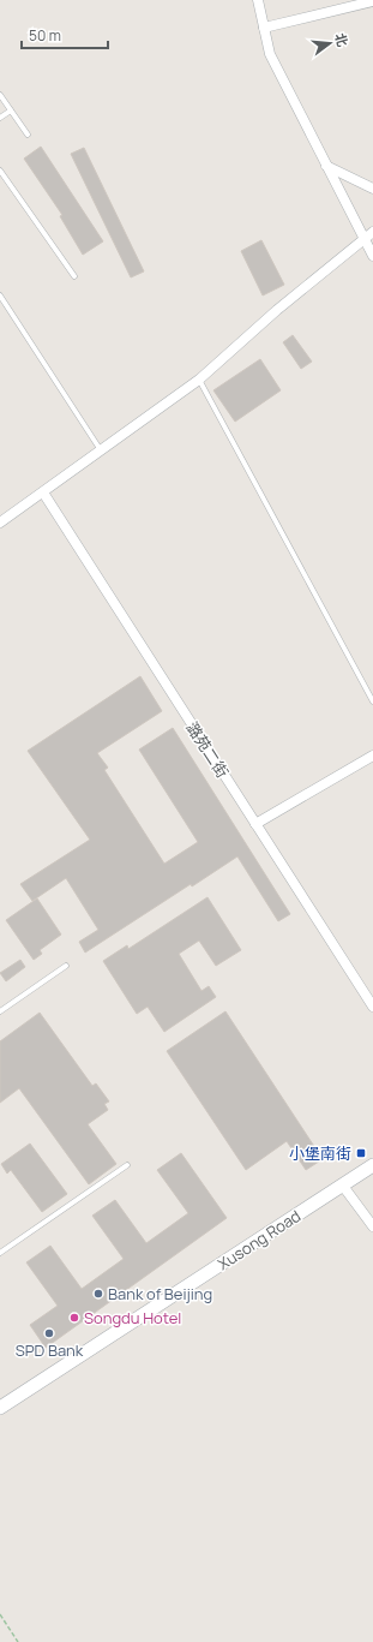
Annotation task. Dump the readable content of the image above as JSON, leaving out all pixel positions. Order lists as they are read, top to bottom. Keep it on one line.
{"streets":{"street":["潞苑二街","Xusong Road"]},"places":{"transit":["小堡南街"],"other":["Bank of Beijing","Songdu Hotel","SPD Bank"]},"scale_bar":"50 m","north":"right"}
